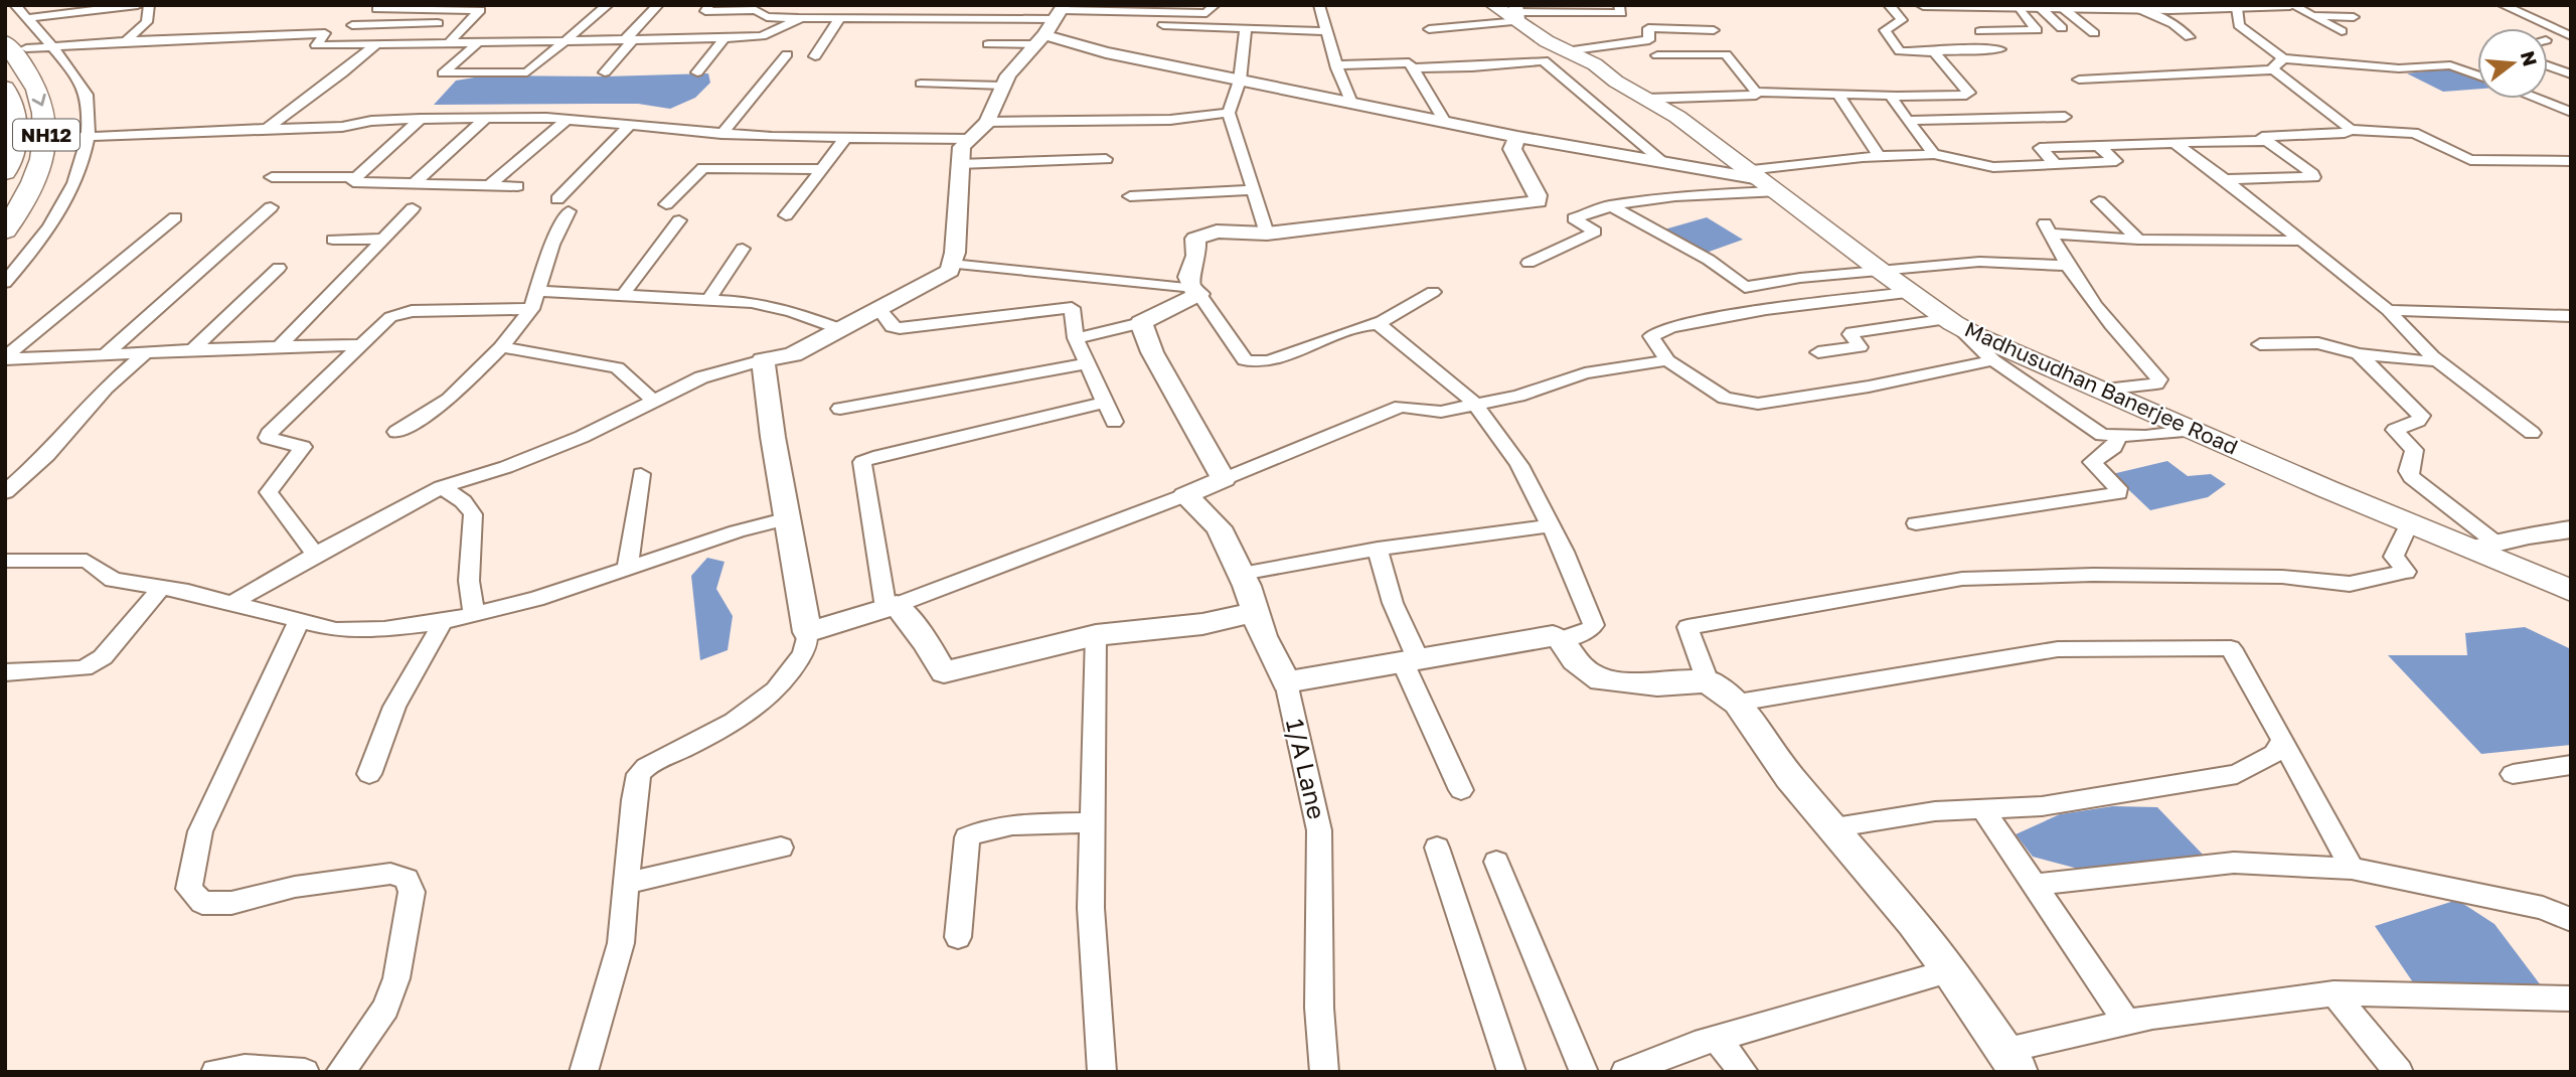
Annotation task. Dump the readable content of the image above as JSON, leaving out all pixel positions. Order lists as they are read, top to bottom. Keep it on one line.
{"streets":{"highway":["NH12"],"main road":["Madhusudhan Banerjee Road"],"street":["1/A Lane"]},"north":"right"}
